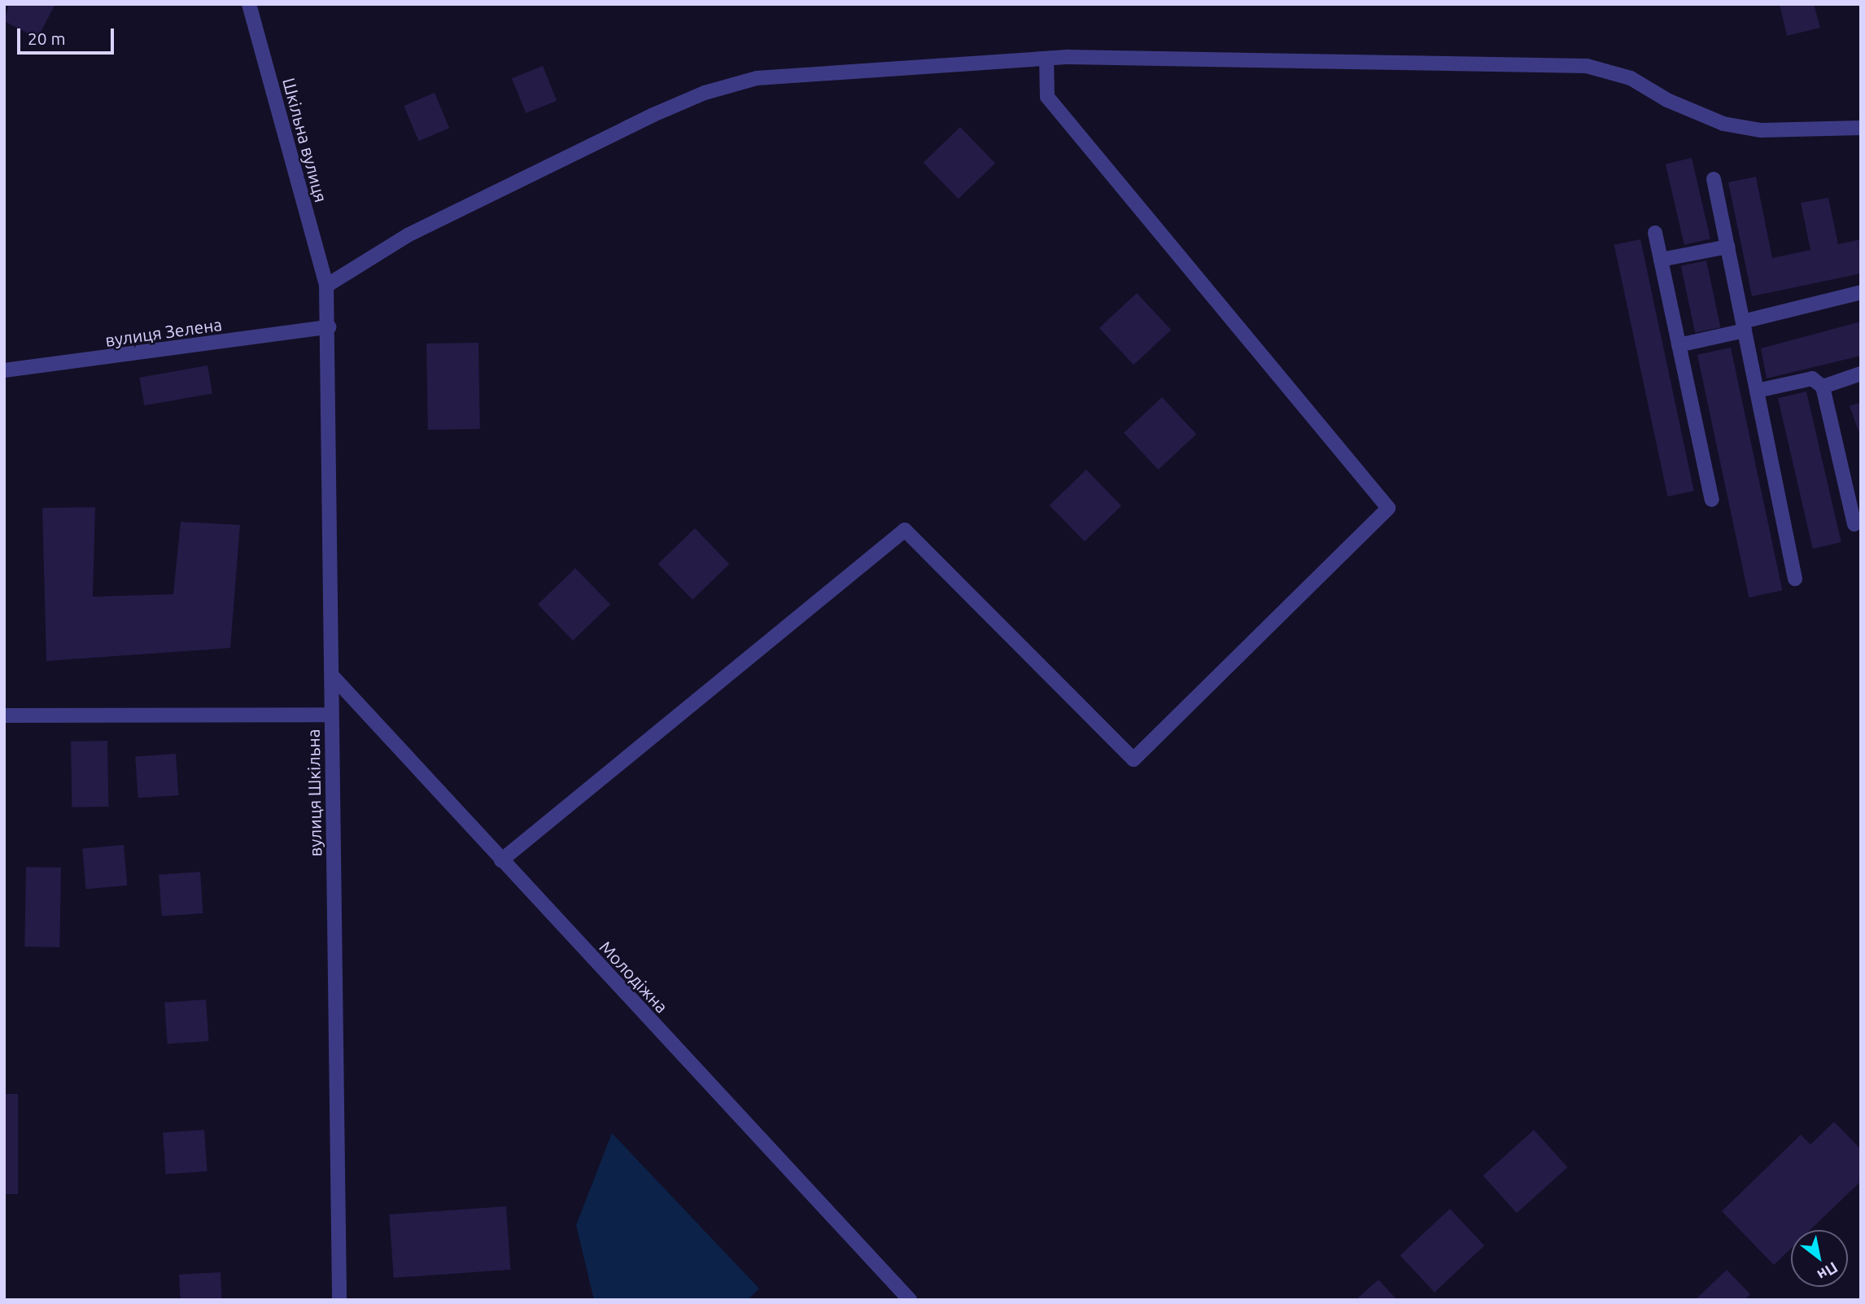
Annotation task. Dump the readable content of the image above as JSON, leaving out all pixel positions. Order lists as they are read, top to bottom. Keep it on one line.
{"streets":{"street":["Шкільна вулиця","вулиця Зелена","вулиця Шкільна","Молодіжна"]},"crossings":[["Шкільна вулиця","вулиця Шкільна"],["вулиця Зелена","вулиця Шкільна"],["вулиця Шкільна","Молодіжна"]],"scale_bar":"20 m","north":"bottom right"}
